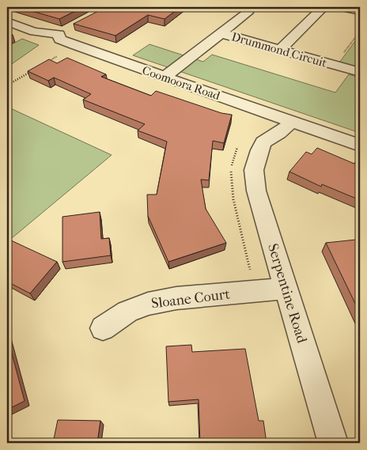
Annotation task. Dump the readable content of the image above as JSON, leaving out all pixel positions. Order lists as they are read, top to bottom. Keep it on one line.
{"streets":{"street":["Drummond Circuit","Coomoora Road","Serpentine Road","Sloane Court"]},"crossings":[["Drummond Circuit","Coomoora Road"],["Coomoora Road","Serpentine Road"],["Serpentine Road","Sloane Court"]]}
